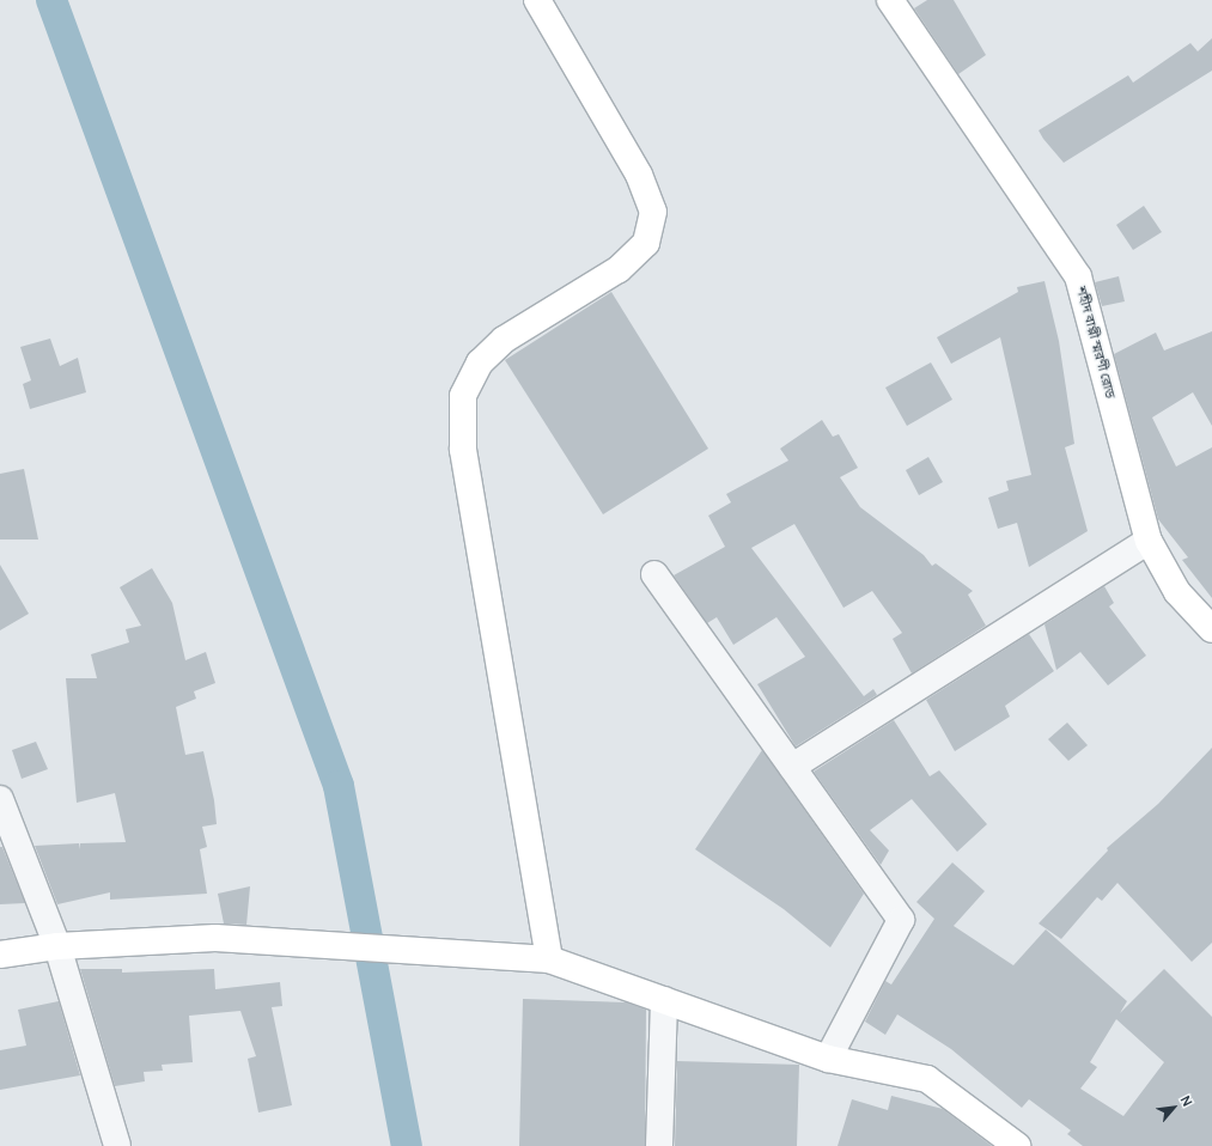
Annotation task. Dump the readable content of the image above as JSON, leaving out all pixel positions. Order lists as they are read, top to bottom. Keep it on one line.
{"streets":{"street":["শহীদ বাপ্পী স্মরণী রোড"]},"north":"top right"}
